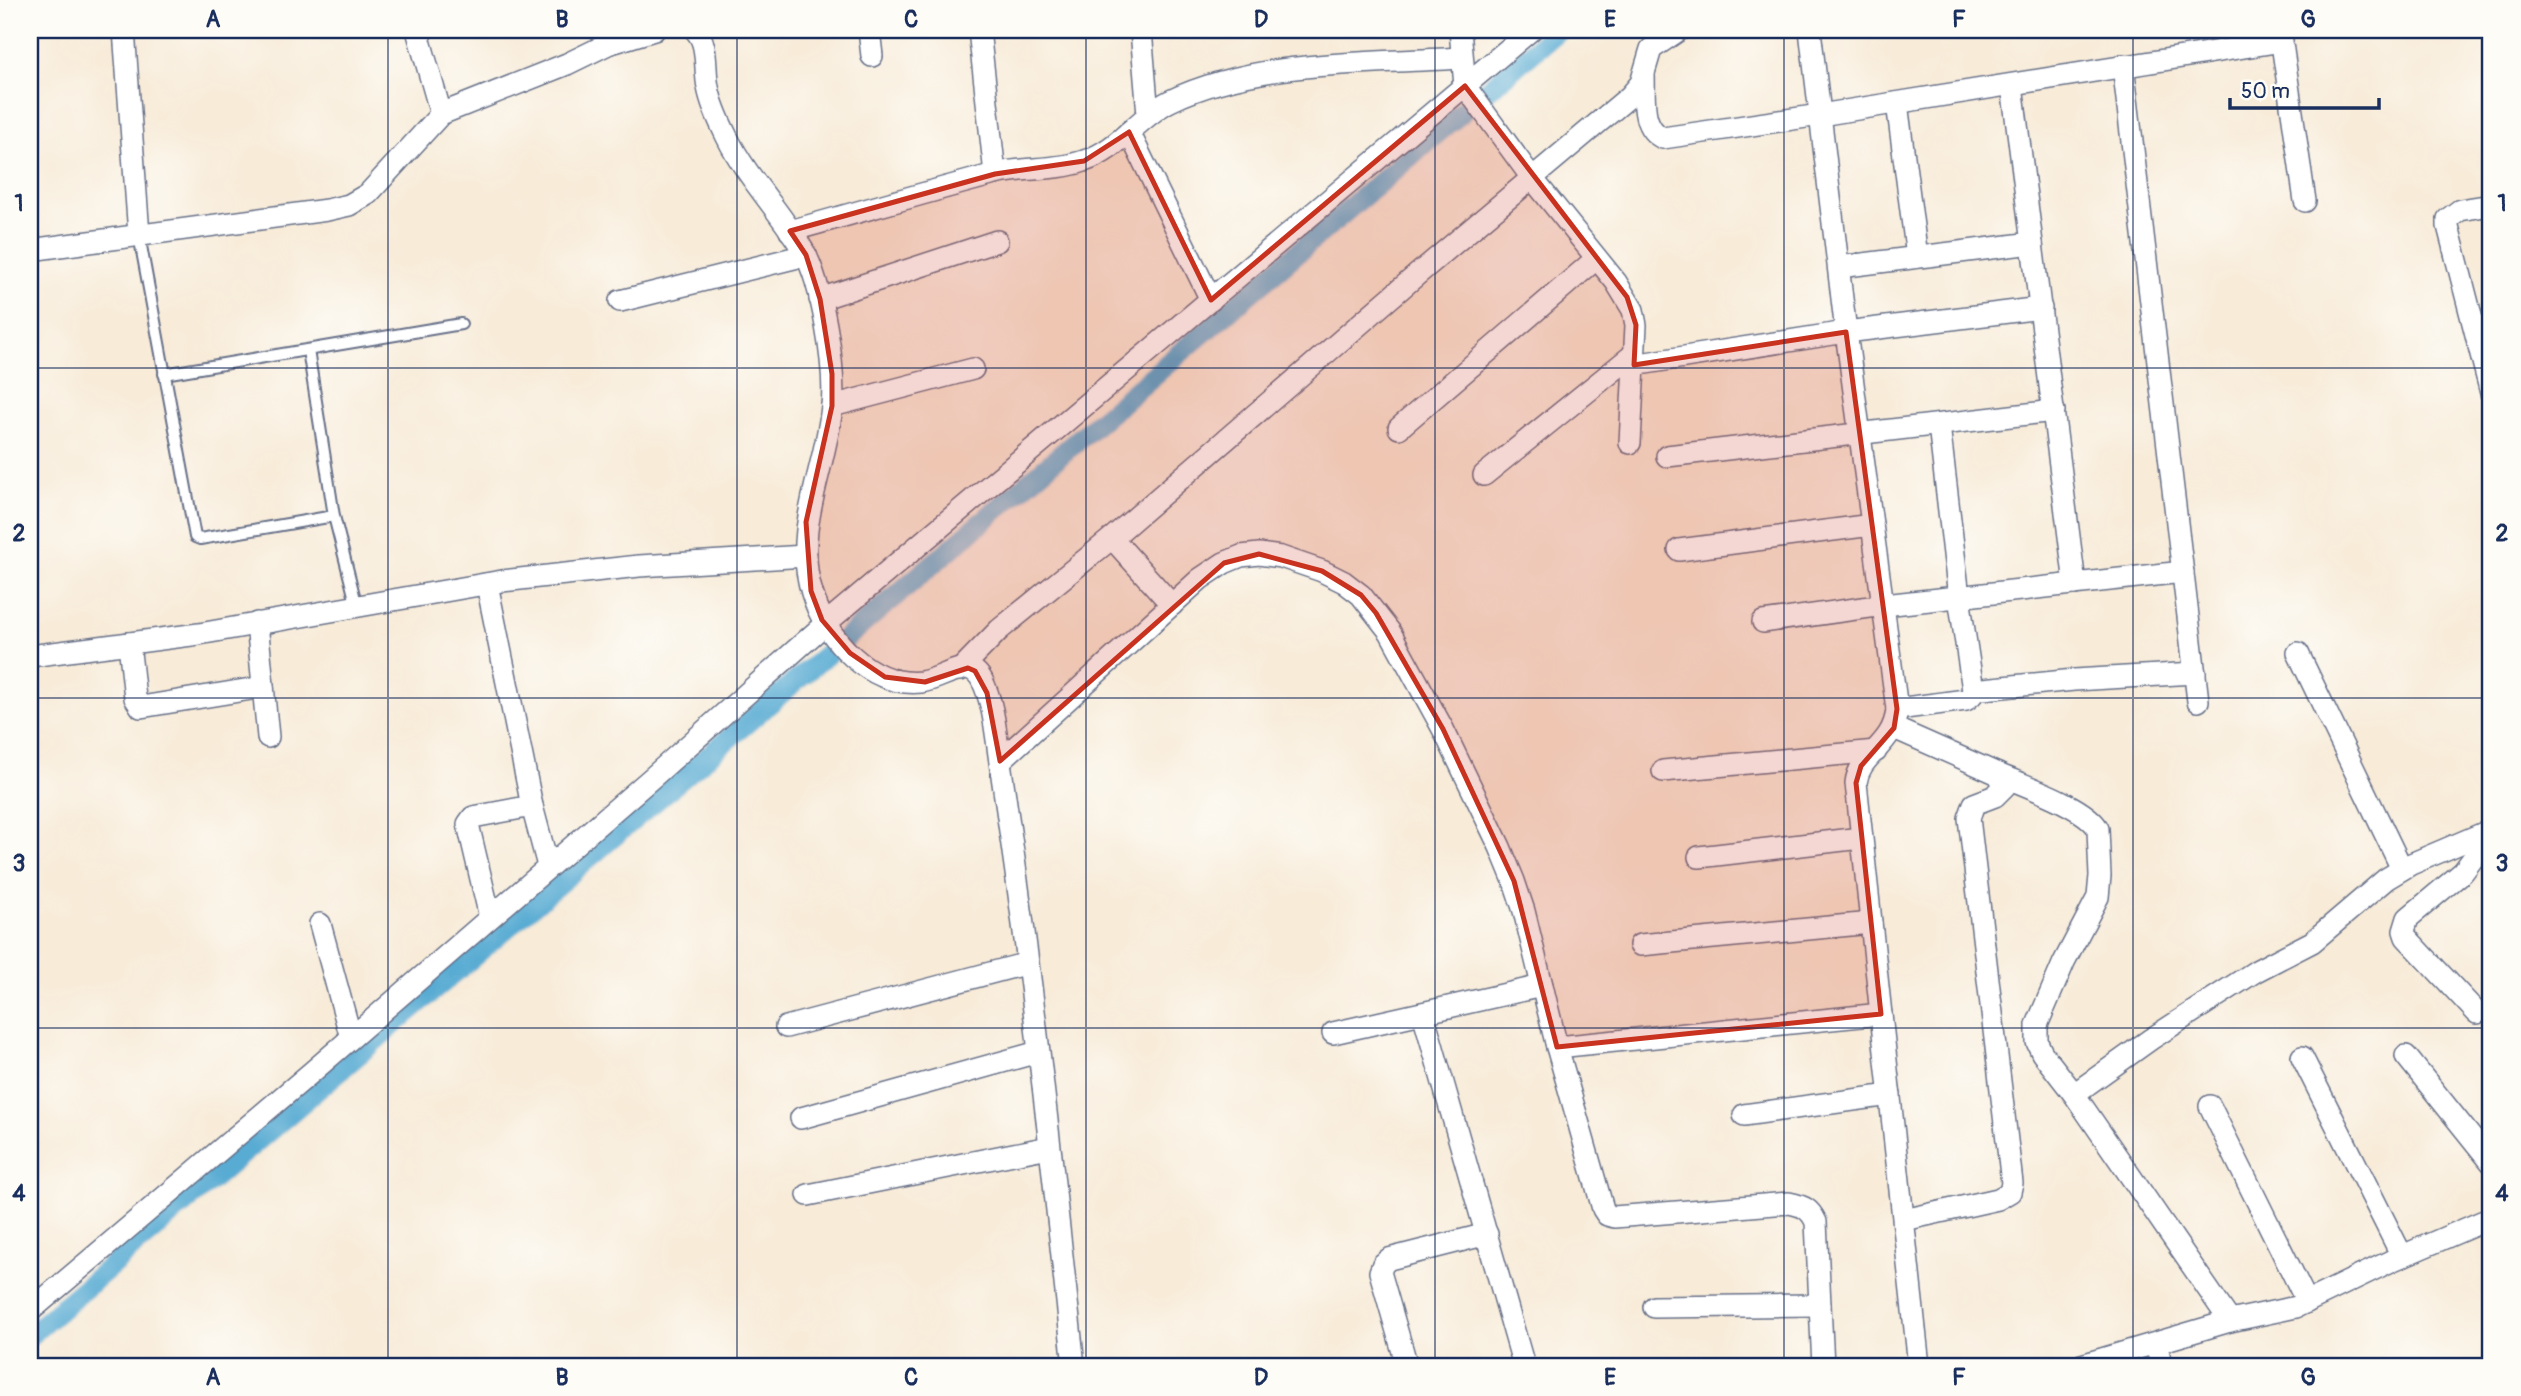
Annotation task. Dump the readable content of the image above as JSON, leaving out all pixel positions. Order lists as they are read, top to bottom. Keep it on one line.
{"scale_bar":"50 m","grid":{"columns":["A","B","C","D","E","F","G"],"rows":["1","2","3","4"]}}
